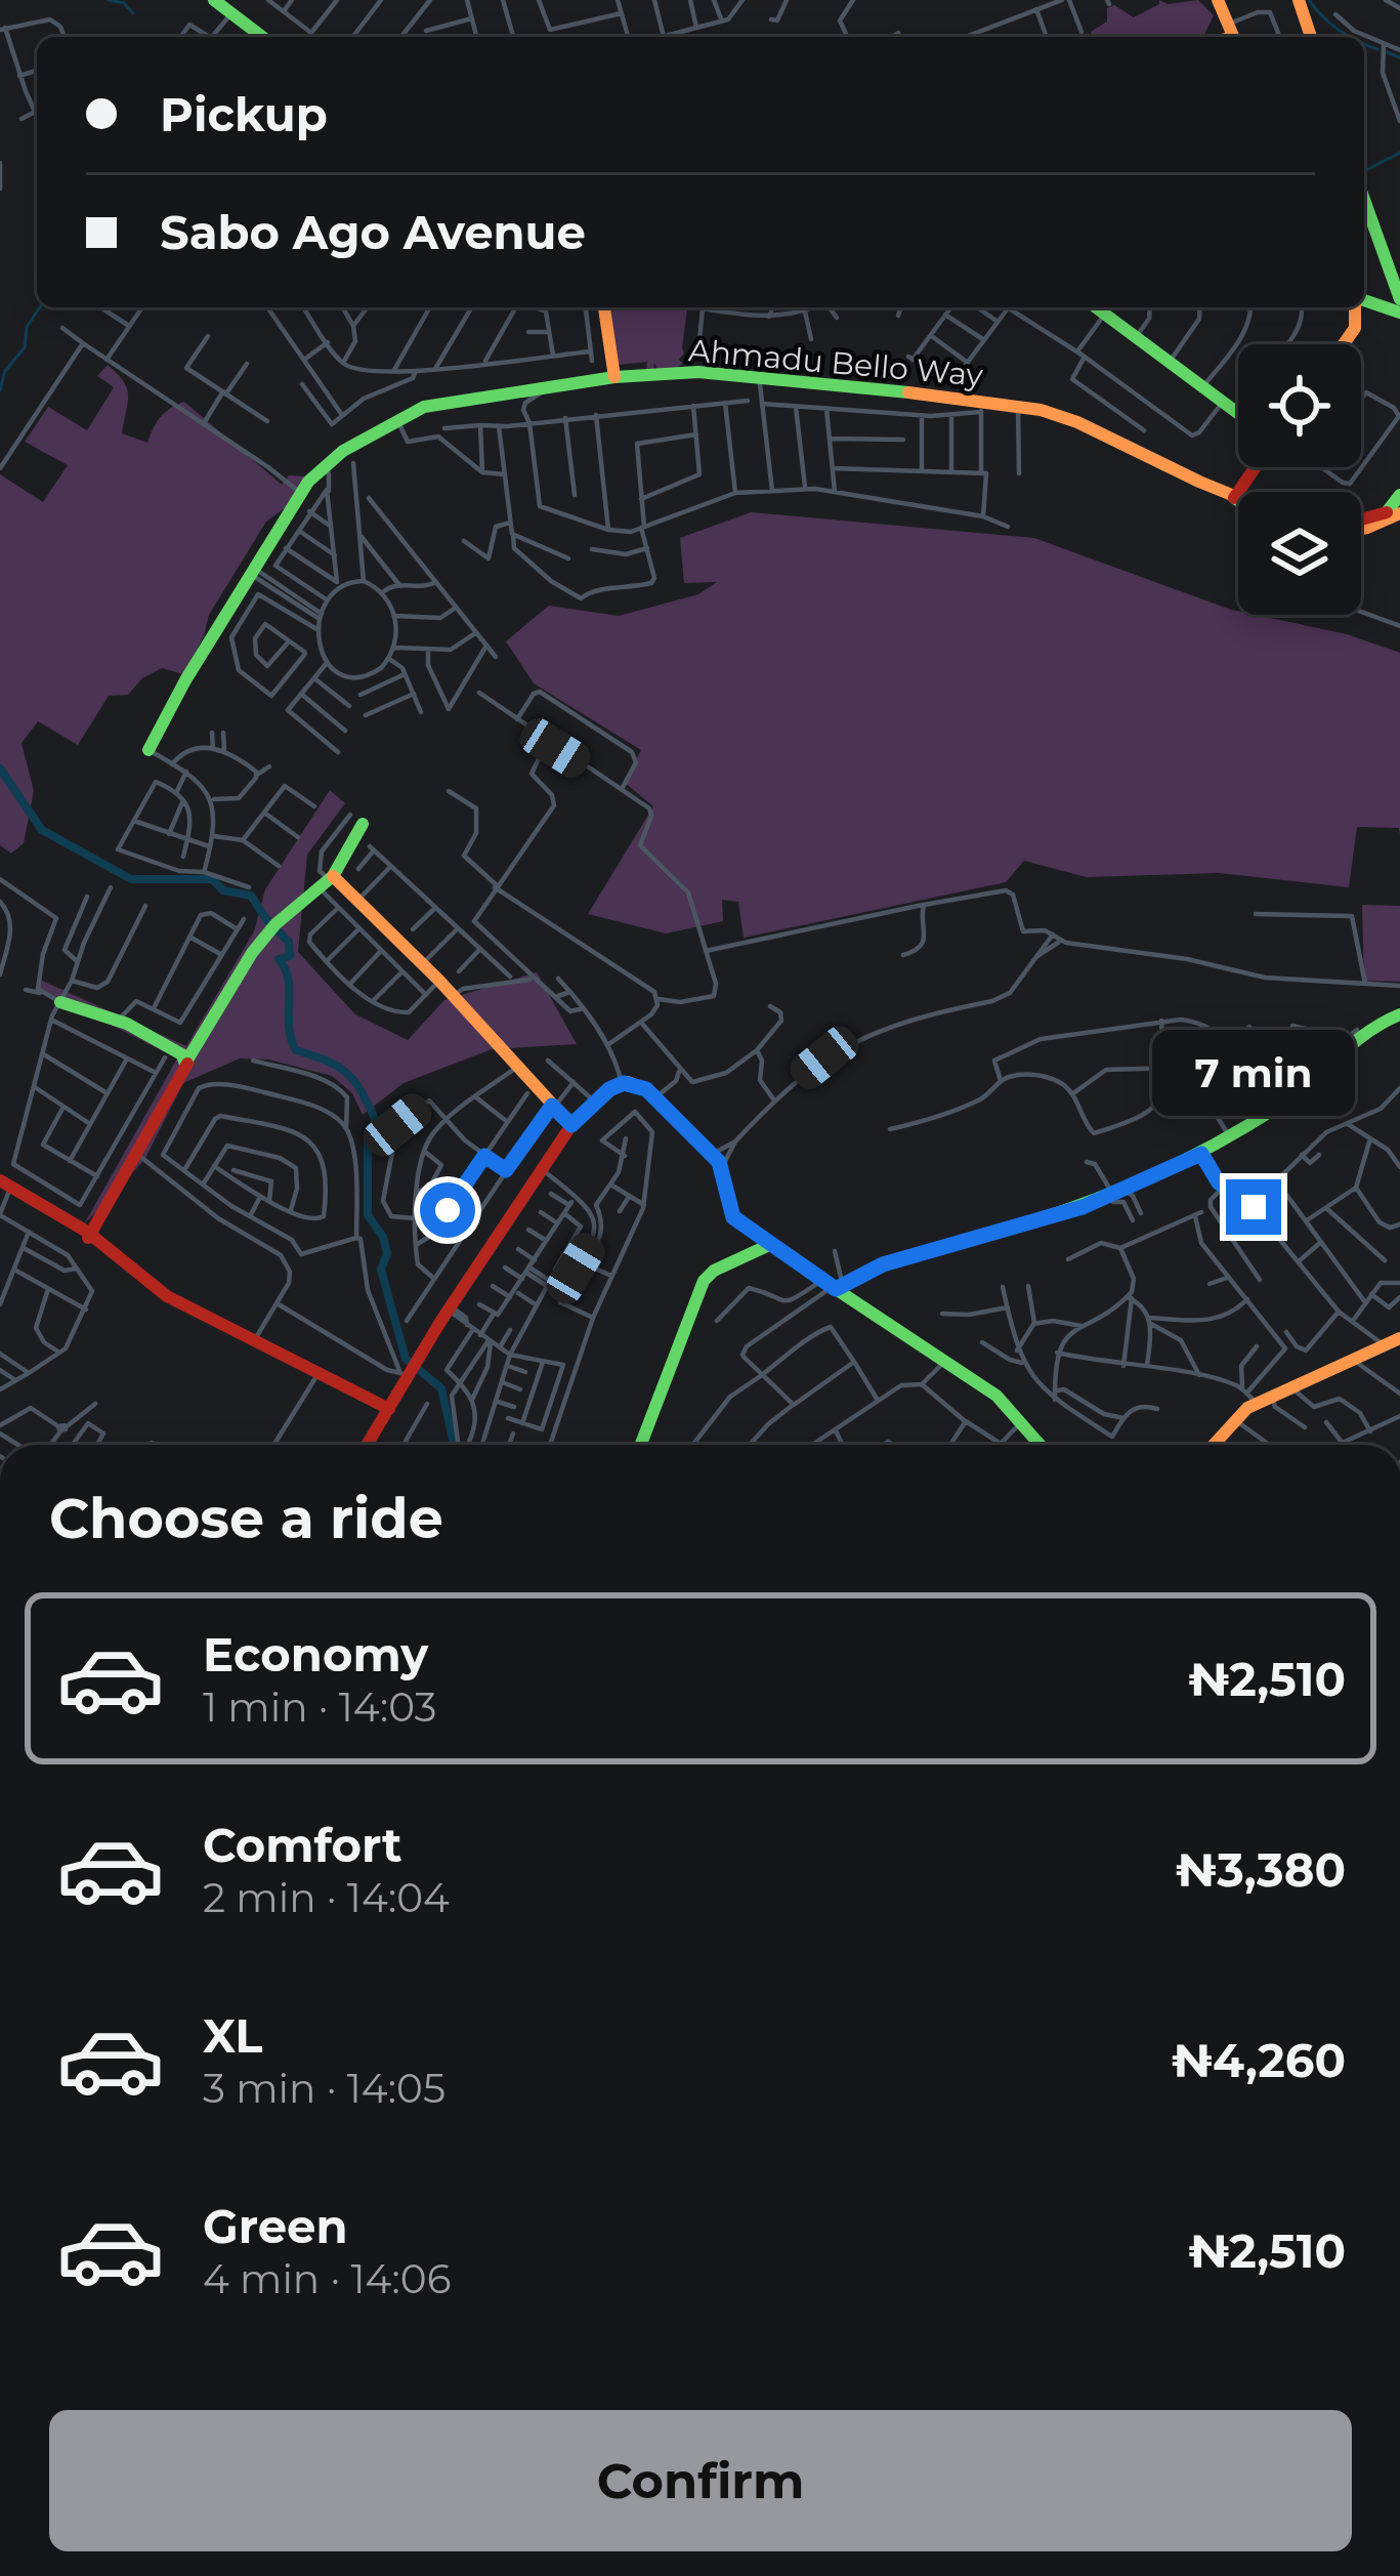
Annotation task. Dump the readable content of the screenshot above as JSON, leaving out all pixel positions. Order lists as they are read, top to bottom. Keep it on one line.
{"streets":{"street":["Ahmadu Bello Way"]},"page":{"banner":["Pickup","Sabo Ago Avenue"],"bubble":"7 min","heading":"Choose a ride","list":[{"name":"Economy","note":"1 min · 14:03","value":"₦2,510"},{"name":"Comfort","note":"2 min · 14:04","value":"₦3,380"},{"name":"XL","note":"3 min · 14:05","value":"₦4,260"},{"name":"Green","note":"4 min · 14:06","value":"₦2,510"}],"buttons":"Confirm"}}
